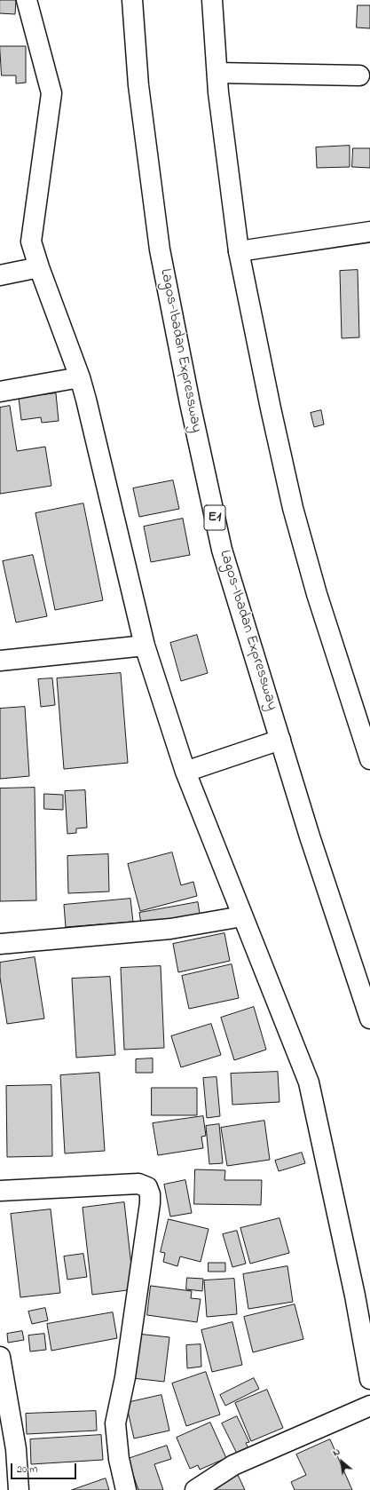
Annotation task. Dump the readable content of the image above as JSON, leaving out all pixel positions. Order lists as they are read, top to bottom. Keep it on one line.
{"streets":{"main road":["Lagos-Ibadan Expressway","E1"]},"scale_bar":"20 m","north":"top left"}
